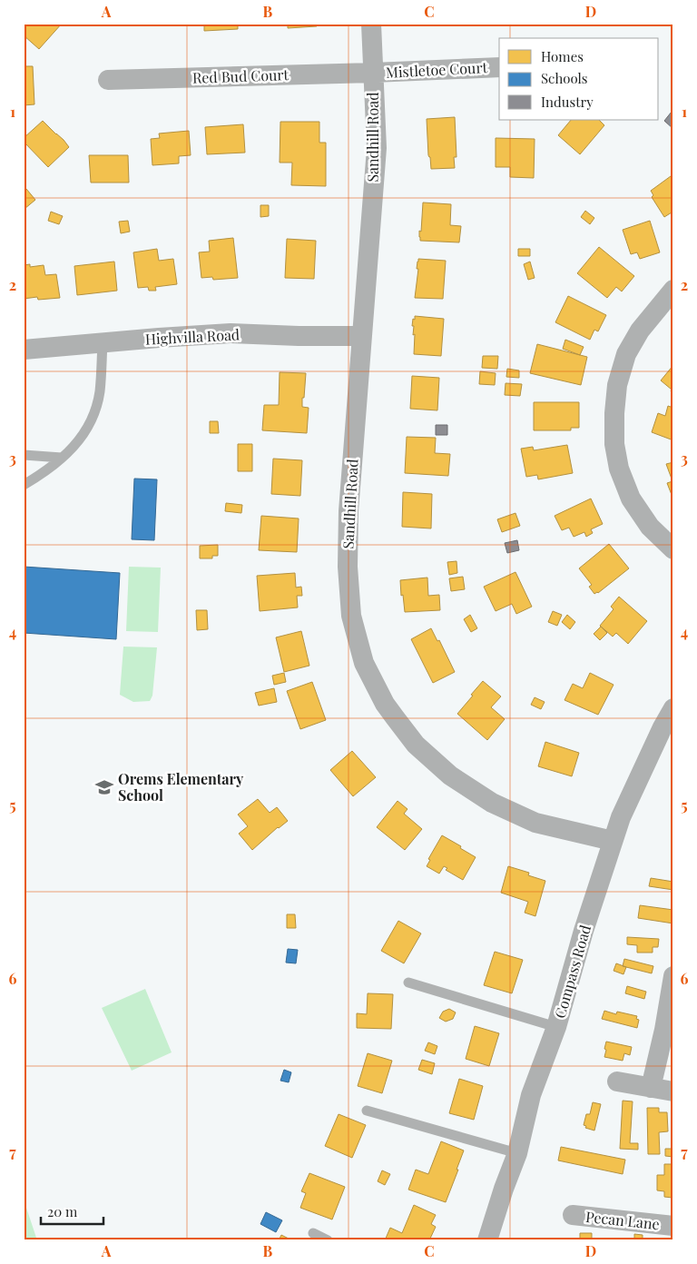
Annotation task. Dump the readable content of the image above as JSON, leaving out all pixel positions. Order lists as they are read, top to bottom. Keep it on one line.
{"streets":{"street":["Mistletoe Court","Red Bud Court","Sandhill Road","Highvilla Road","Compass Road","Pecan Lane"]},"crossings":[["Mistletoe Court","Red Bud Court"],["Mistletoe Court","Sandhill Road"],["Red Bud Court","Sandhill Road"],["Sandhill Road","Highvilla Road"],["Sandhill Road","Compass Road"]],"places":{"school or university":["Orems Elementary School"]},"legend":["Homes","Schools","Industry"],"scale_bar":"20 m","grid":{"columns":["A","B","C","D"],"rows":["1","2","3","4","5","6","7"]}}
